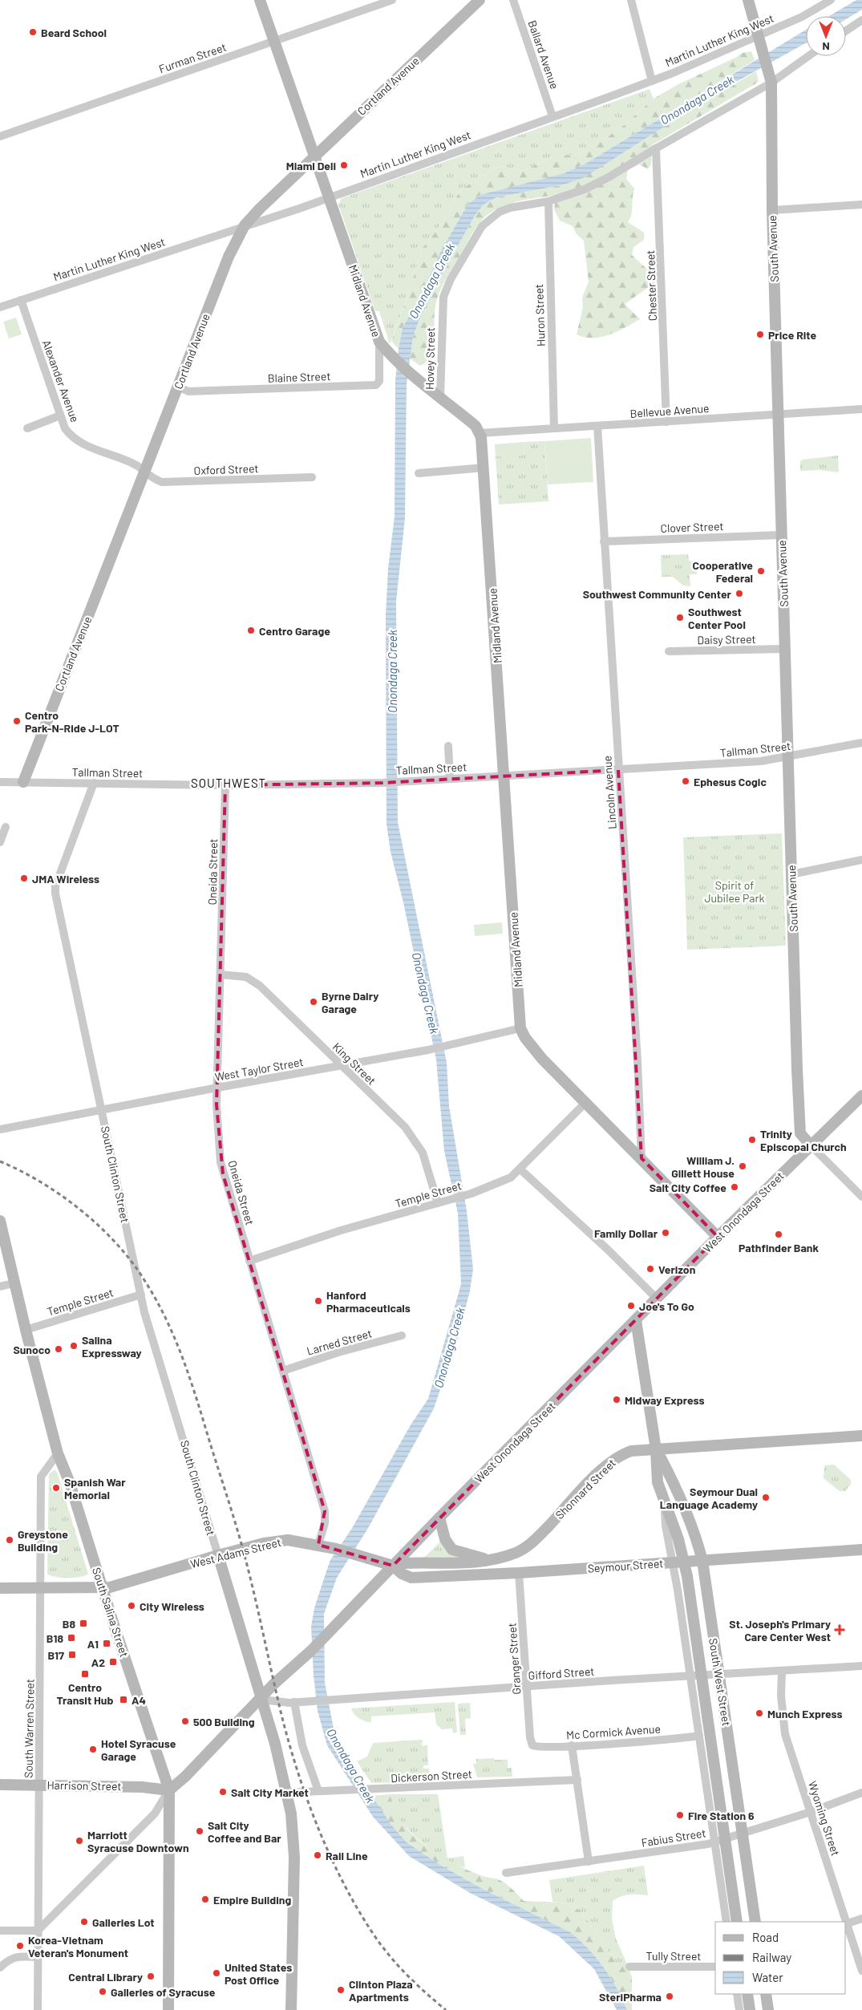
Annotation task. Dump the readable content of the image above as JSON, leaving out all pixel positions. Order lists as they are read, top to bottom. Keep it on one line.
{"streets":{"main road":["Cortland Avenue","South Avenue","Midland Avenue","South Clinton Street","West Onondaga Street","Shonnard Street","West Adams Street","Seymour Street","South Salina Street","South West Street","Harrison Street"],"street":["Martin Luther King West","Ballard Avenue","Furman Street","Chester Street","Huron Street","Hovey Street","Blaine Street","Alexander Avenue","Bellevue Avenue","Oxford Street","Clover Street","Daisy Street","Tallman Street","Lincoln Avenue","Oneida Street","King Street","West Taylor Street","Temple Street","Larned Street","Granger Street","Gifford Street","South Warren Street","Mc Cormick Avenue","Dickerson Street","Wyoming Street","Fabius Street","Tully Street"]},"crossings":[["Martin Luther King West","Ballard Avenue"],["Martin Luther King West","Cortland Avenue"],["Martin Luther King West","South Avenue"],["Martin Luther King West","Midland Avenue"],["Martin Luther King West","Alexander Avenue"],["Furman Street","Midland Avenue"],["Cortland Avenue","Midland Avenue"],["Cortland Avenue","Blaine Street"],["Cortland Avenue","Alexander Avenue"],["Cortland Avenue","Oxford Street"],["Cortland Avenue","Tallman Street"],["South Avenue","Bellevue Avenue"],["South Avenue","Clover Street"],["South Avenue","Daisy Street"],["South Avenue","Tallman Street"],["South Avenue","West Onondaga Street"],["Chester Street","Bellevue Avenue"],["Midland Avenue","Hovey Street"],["Midland Avenue","Blaine Street"],["Midland Avenue","Bellevue Avenue"],["Midland Avenue","Tallman Street"],["Midland Avenue","Lincoln Avenue"],["Midland Avenue","West Taylor Street"],["Midland Avenue","Temple Street"],["Midland Avenue","West Onondaga Street"],["Huron Street","Hovey Street"],["Huron Street","Bellevue Avenue"],["Alexander Avenue","Oxford Street"],["Bellevue Avenue","Lincoln Avenue"],["Clover Street","Lincoln Avenue"],["Tallman Street","Lincoln Avenue"],["Tallman Street","Oneida Street"],["Tallman Street","South Clinton Street"],["Oneida Street","King Street"],["Oneida Street","West Taylor Street"],["Oneida Street","Temple Street"],["Oneida Street","Larned Street"],["Oneida Street","West Adams Street"],["King Street","West Taylor Street"],["King Street","Temple Street"],["West Taylor Street","South Clinton Street"],["South Clinton Street","Temple Street"],["South Clinton Street","West Onondaga Street"],["South Clinton Street","West Adams Street"],["South Clinton Street","Gifford Street"],["South Clinton Street","Dickerson Street"],["Temple Street","South Salina Street"],["West Onondaga Street","Shonnard Street"],["West Onondaga Street","West Adams Street"],["West Onondaga Street","Seymour Street"],["West Onondaga Street","South Salina Street"],["West Onondaga Street","Gifford Street"],["West Onondaga Street","South West Street"],["West Onondaga Street","Harrison Street"],["Shonnard Street","West Adams Street"],["Shonnard Street","Seymour Street"],["Shonnard Street","South West Street"],["West Adams Street","Seymour Street"],["West Adams Street","South Salina Street"],["West Adams Street","South Warren Street"],["Seymour Street","Granger Street"],["Seymour Street","South West Street"],["South Salina Street","South Warren Street"],["South Salina Street","Harrison Street"],["Granger Street","Gifford Street"],["Granger Street","Mc Cormick Avenue"],["Gifford Street","South West Street"],["Gifford Street","Wyoming Street"],["South West Street","Mc Cormick Avenue"],["South West Street","Fabius Street"],["South Warren Street","Harrison Street"],["Wyoming Street","Fabius Street"]],"districts":["SOUTHWEST"],"water":["Onondaga Creek"],"parks":["Spirit of Jubilee Park"],"places":{"other":["Beard School","Miami Deli","Price Rite","Cooperative Federal","Southwest Community Center","Southwest Center Pool","Centro Garage","Centro Park-N-Ride J-LOT","Ephesus Cogic","JMA Wireless","Byrne Dairy Garage","Trinity Episcopal Church","William J. Gillett House","Salt City Coffee","Family Dollar","Pathfinder Bank","Verizon","Hanford Pharmaceuticals","Joe's To Go","Salina Expressway","Sunoco","Midway Express","Spanish War Memorial","Seymour Dual Language Academy","Greystone Building","City Wireless","Munch Express","500 Building","Hotel Syracuse Garage","Salt City Market","Fire Station 6","Salt City Coffee and Bar","Marriott Syracuse Downtown","Rail Line","Empire Building","Galleries Lot","Korea-Vietnam Veteran's Monument","United States Post Office","Central Library","Clinton Plaza Apartments","Galleries of Syracuse","SteriPharma"],"transit":["B8","B18","A1","B17","A2","Centro Transit Hub","A4"],"health":["St. Joseph's Primary Care Center West"]},"legend":["Road","Railway","Water"],"north":"bottom"}
